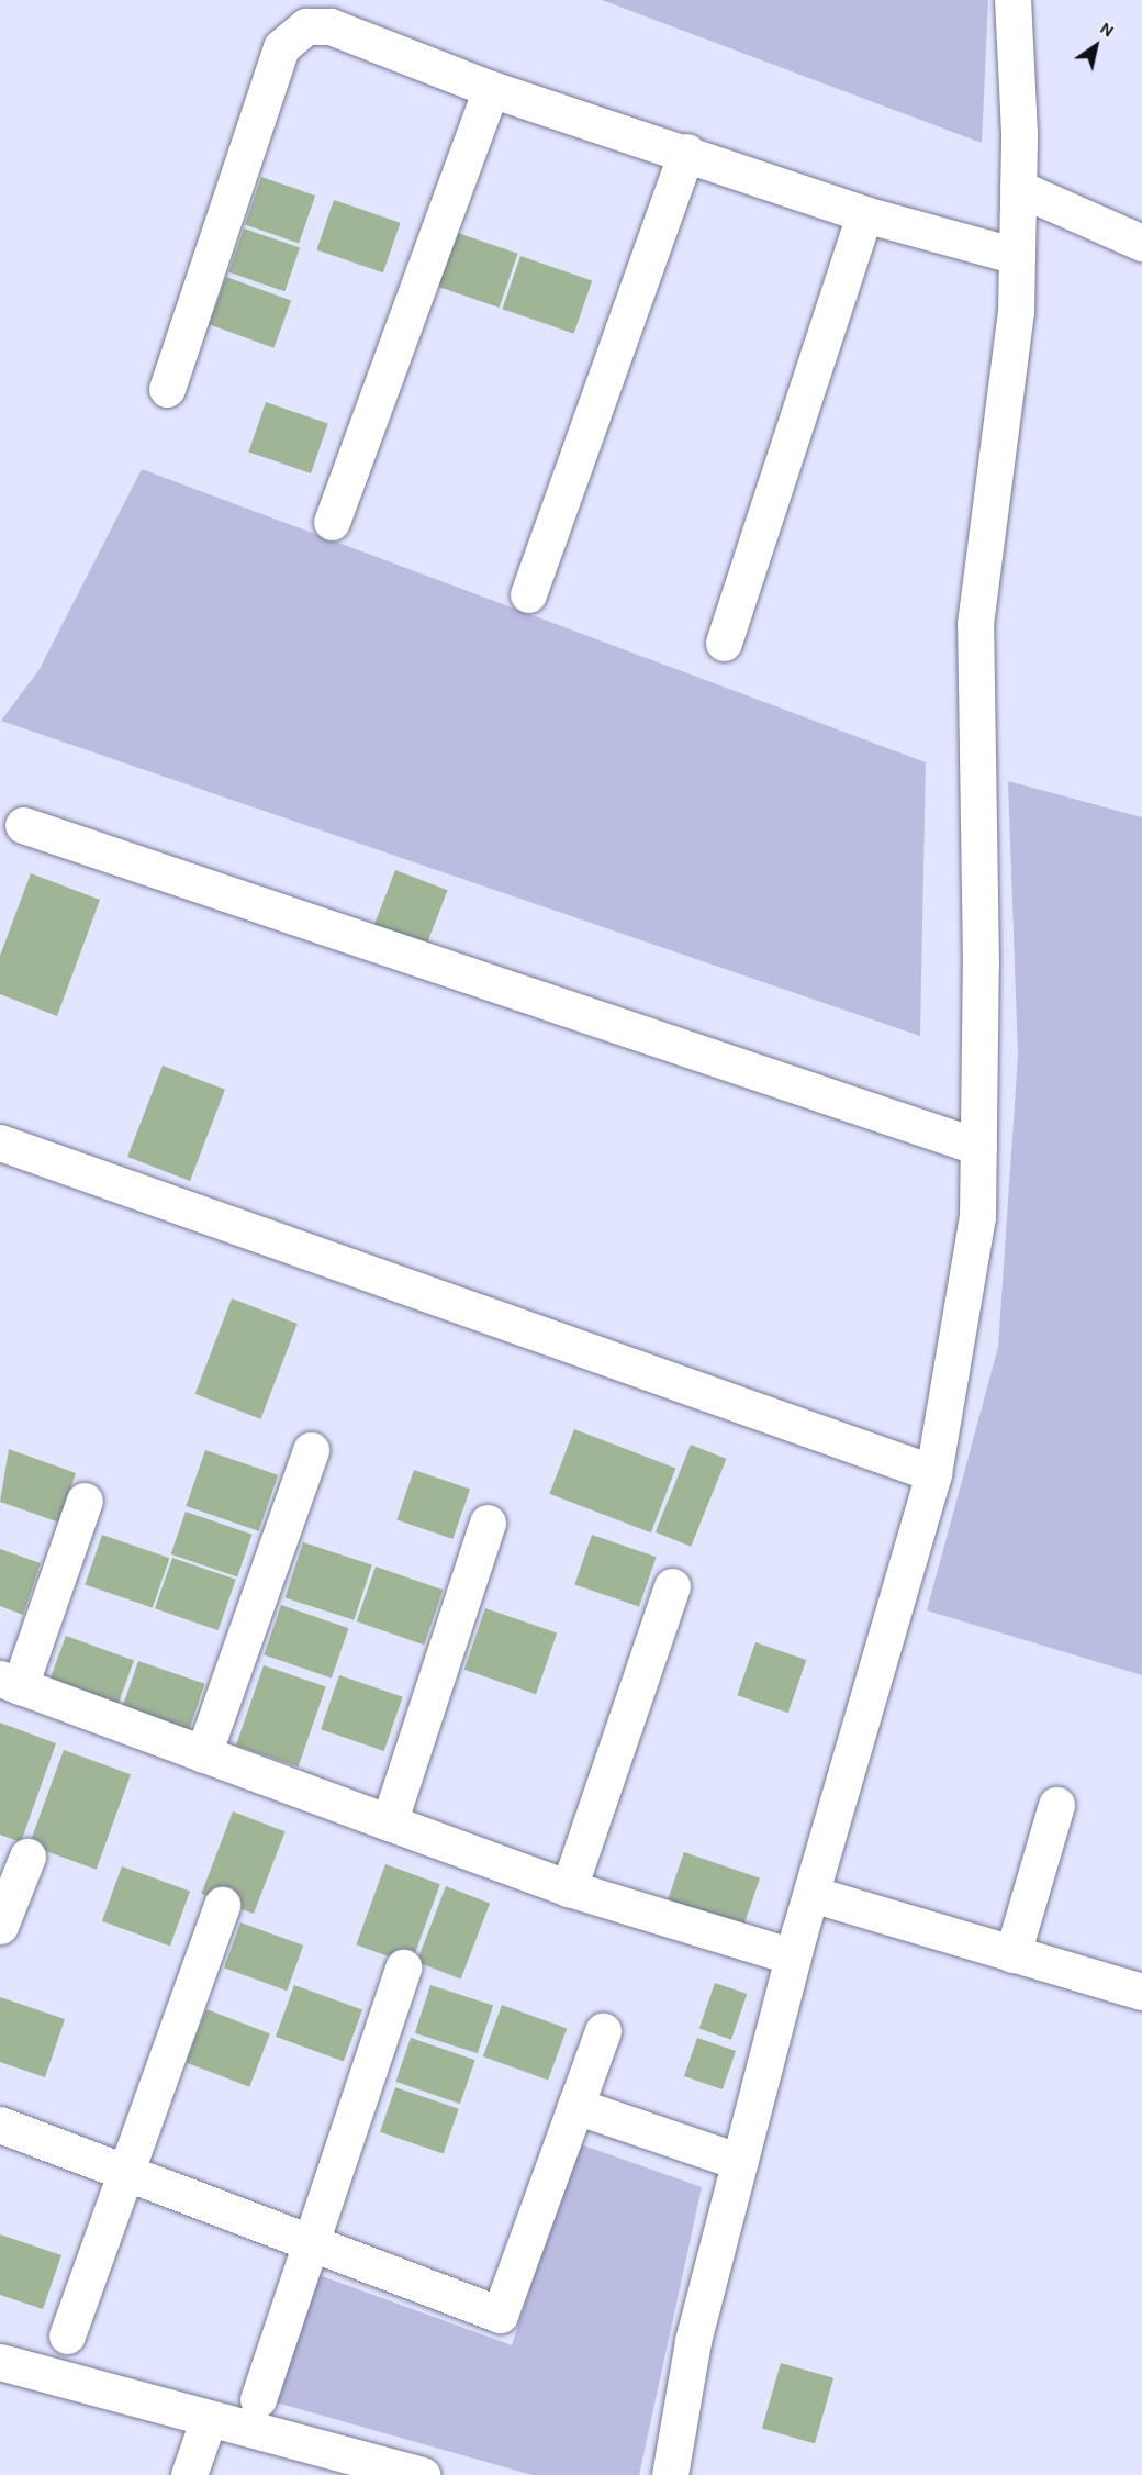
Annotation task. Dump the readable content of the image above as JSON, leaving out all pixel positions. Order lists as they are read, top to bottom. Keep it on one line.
{"north":"top right"}
